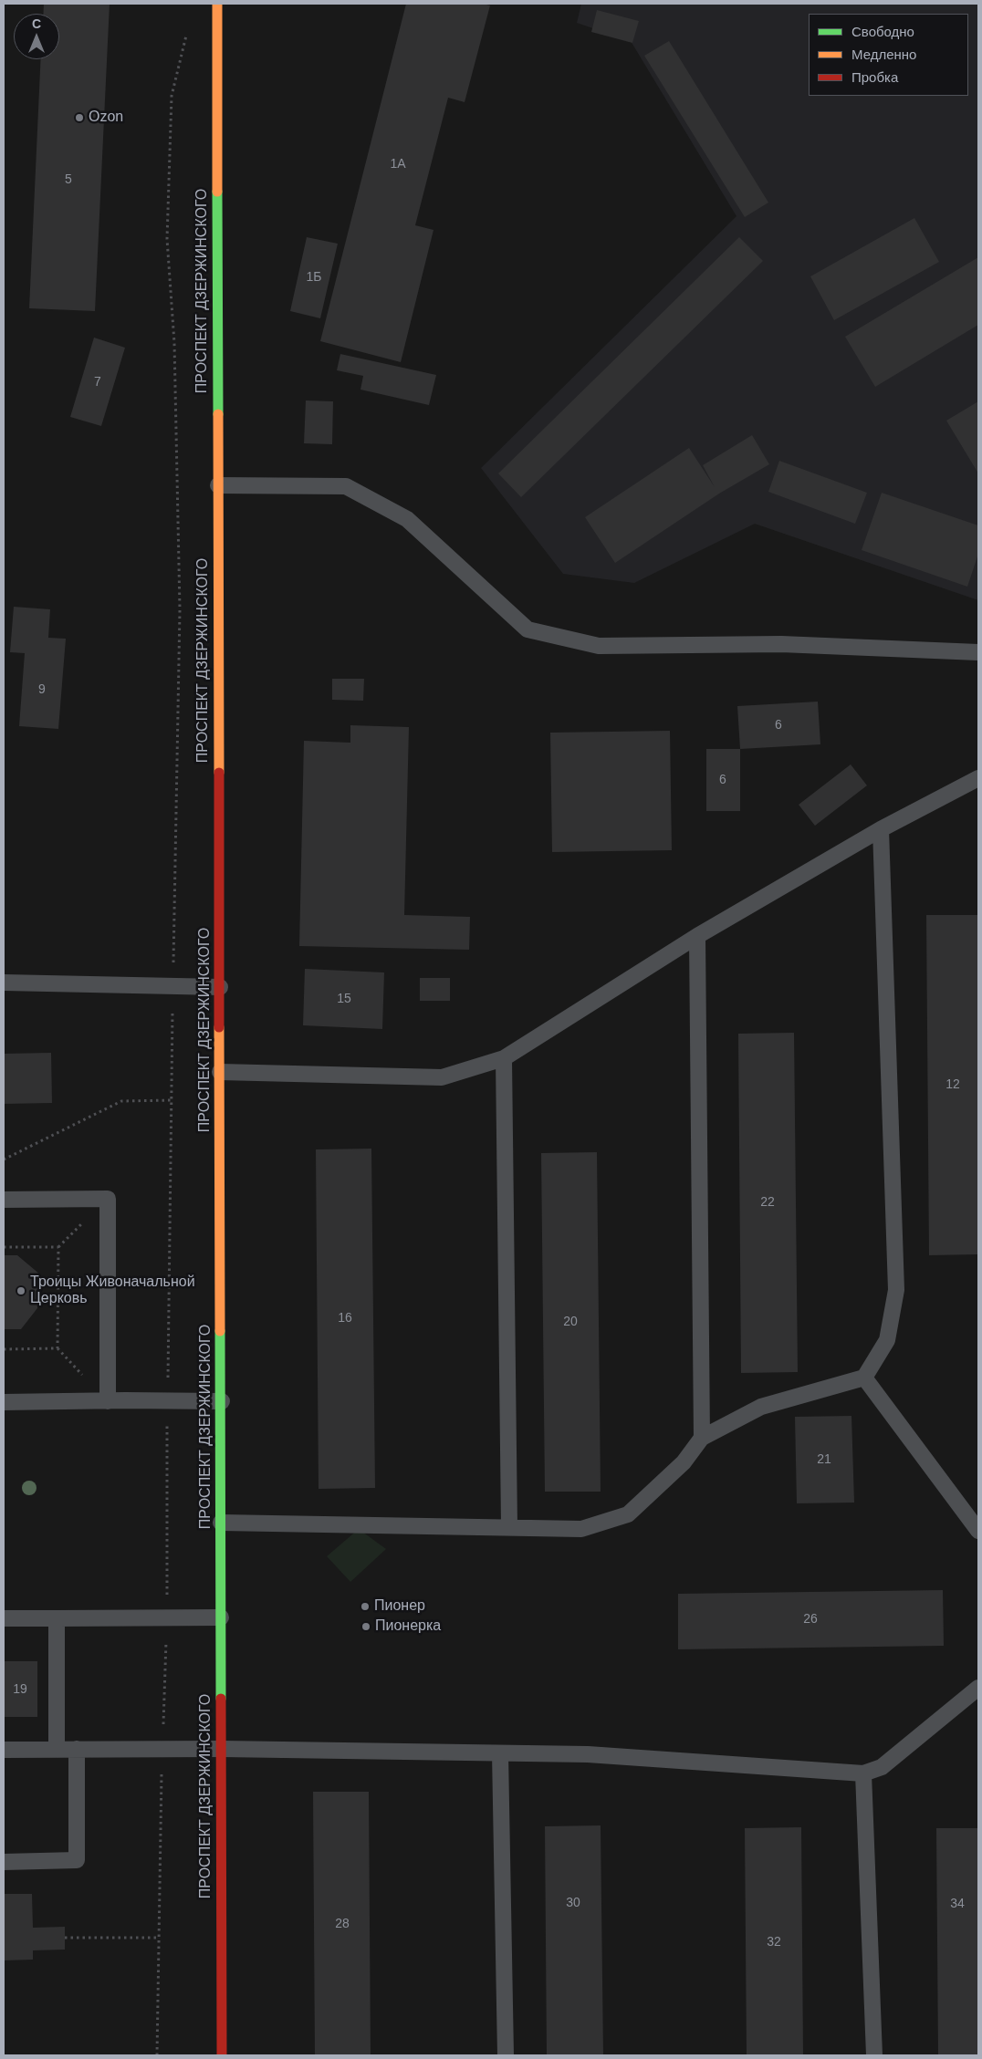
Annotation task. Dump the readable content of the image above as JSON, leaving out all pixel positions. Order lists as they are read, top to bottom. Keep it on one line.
{"streets":{"street":["ПРОСПЕКТ ДЗЕРЖИНСКОГО"]},"places":["Ozon","Троицы Живоначальной Церковь","Пионер","Пионерка"],"house_numbers":["1А","5","1Б","7","9","6","6","15","12","22","16","20","21","26","19","30","34","28","32"],"legend":["Свободно","Медленно","Пробка"],"north":"top"}
